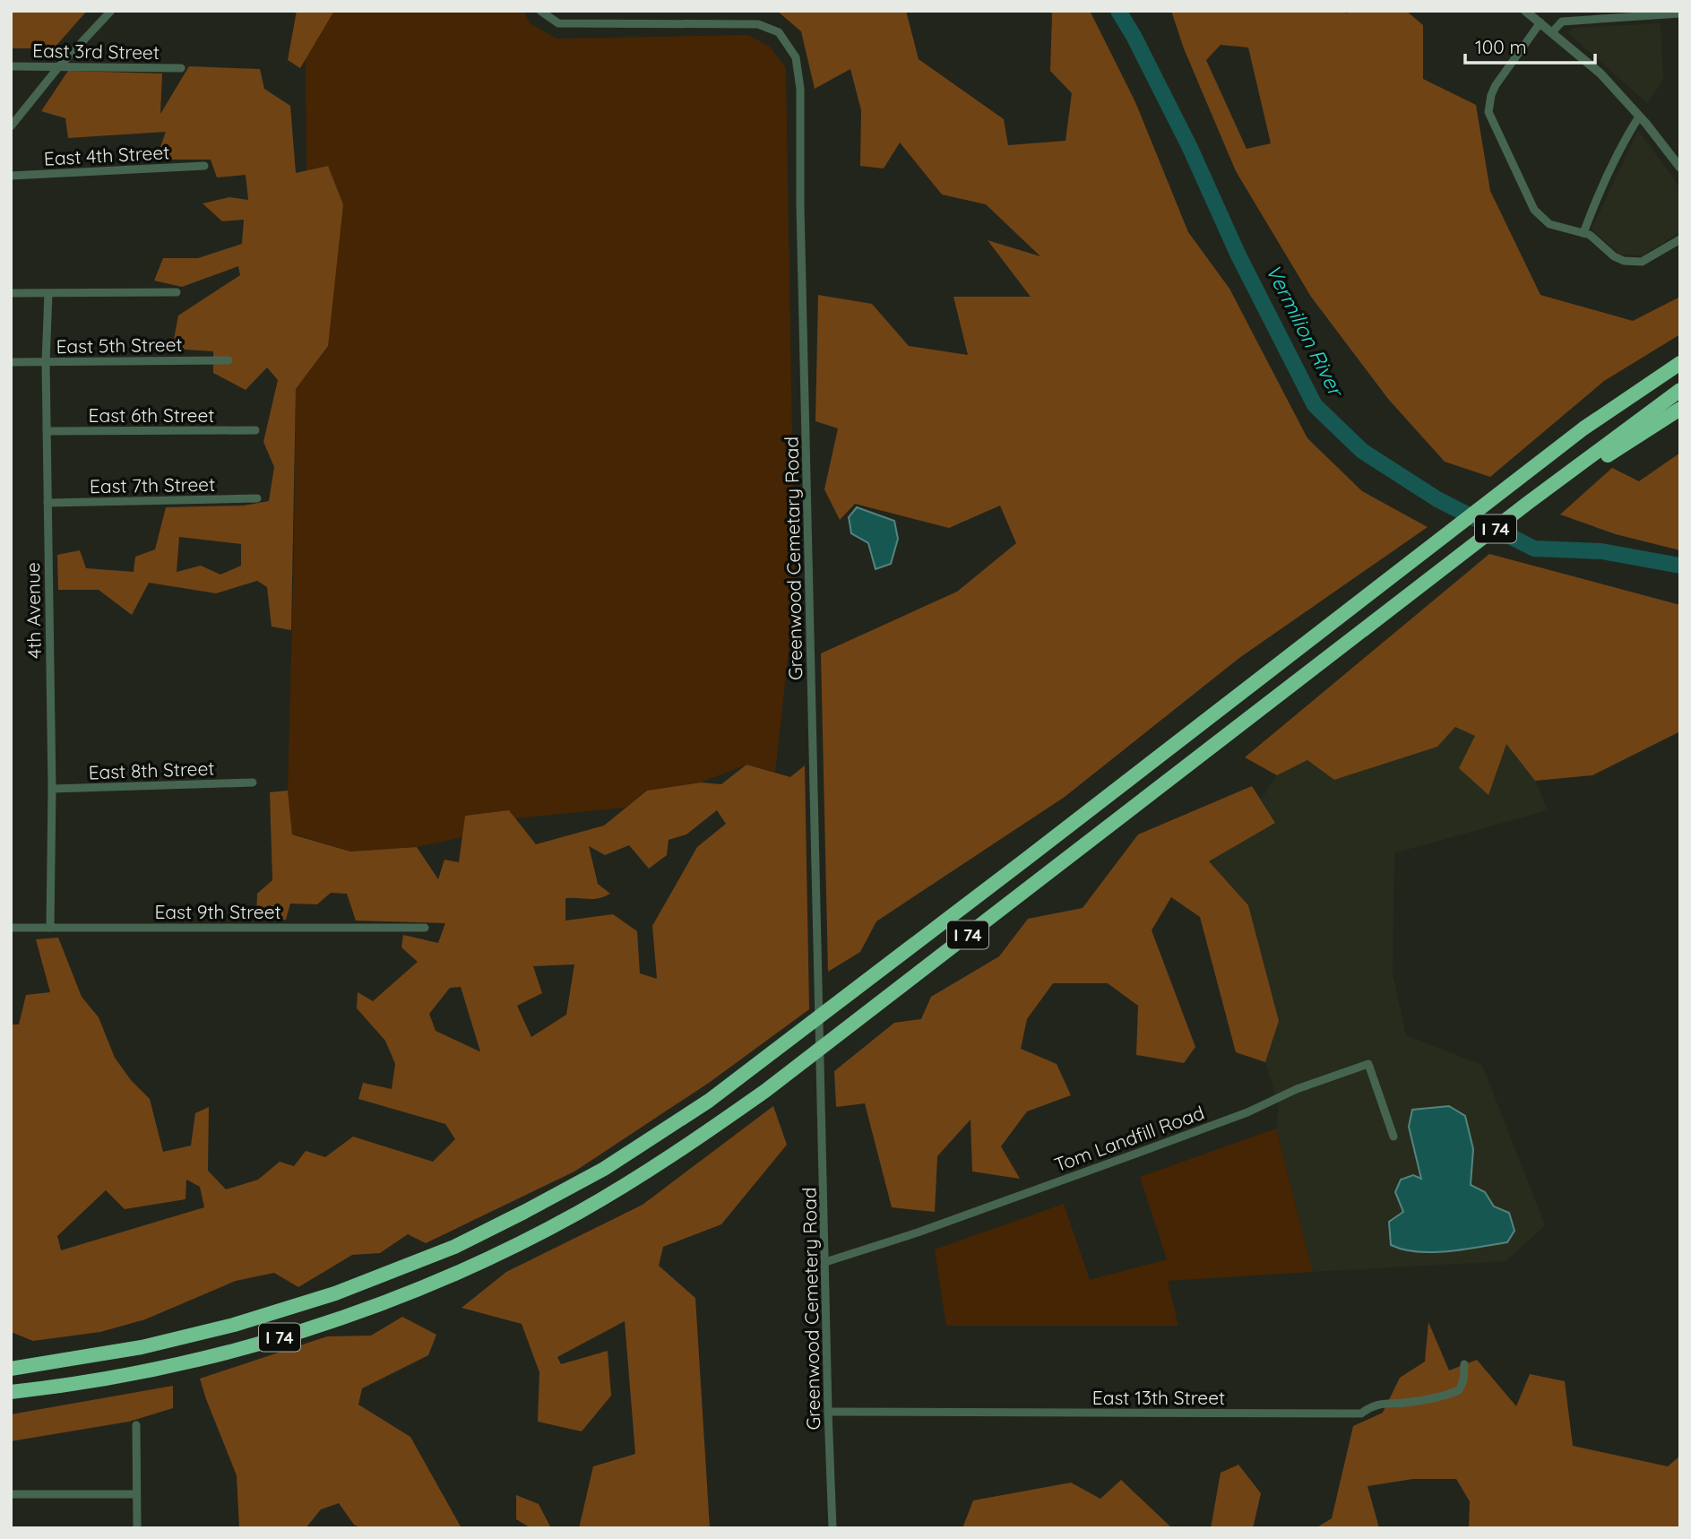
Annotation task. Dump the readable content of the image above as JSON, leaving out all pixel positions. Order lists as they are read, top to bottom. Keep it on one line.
{"streets":{"highway":["I 74"],"street":["East 3rd Street","East 4th Street","East 5th Street","East 6th Street","East 7th Street","Greenwood Cemetary Road","4th Avenue","East 8th Street","East 9th Street","Tom Landfill Road","Greenwood Cemetery Road","East 13th Street"]},"crossings":[["East 5th Street","4th Avenue"],["East 6th Street","4th Avenue"],["East 7th Street","4th Avenue"],["Greenwood Cemetary Road","Greenwood Cemetery Road"],["4th Avenue","East 8th Street"],["4th Avenue","East 9th Street"],["Tom Landfill Road","Greenwood Cemetery Road"],["Greenwood Cemetery Road","East 13th Street"]],"water":["Vermilion River"],"scale_bar":"100 m"}
